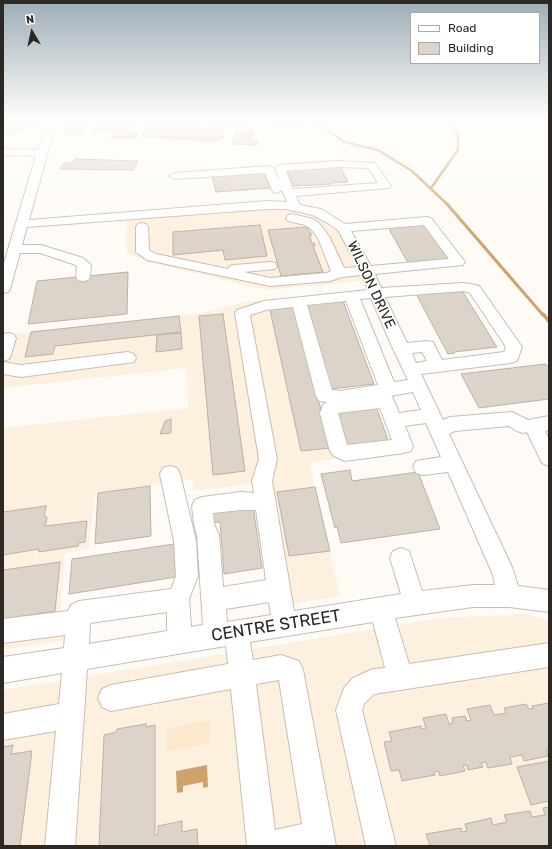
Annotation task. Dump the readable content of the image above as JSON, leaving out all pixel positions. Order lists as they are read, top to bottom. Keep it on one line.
{"streets":{"street":["WILSON DRIVE","CENTRE STREET"]},"crossings":[["WILSON DRIVE","CENTRE STREET"]],"legend":["Road","Building"],"north":"top"}
